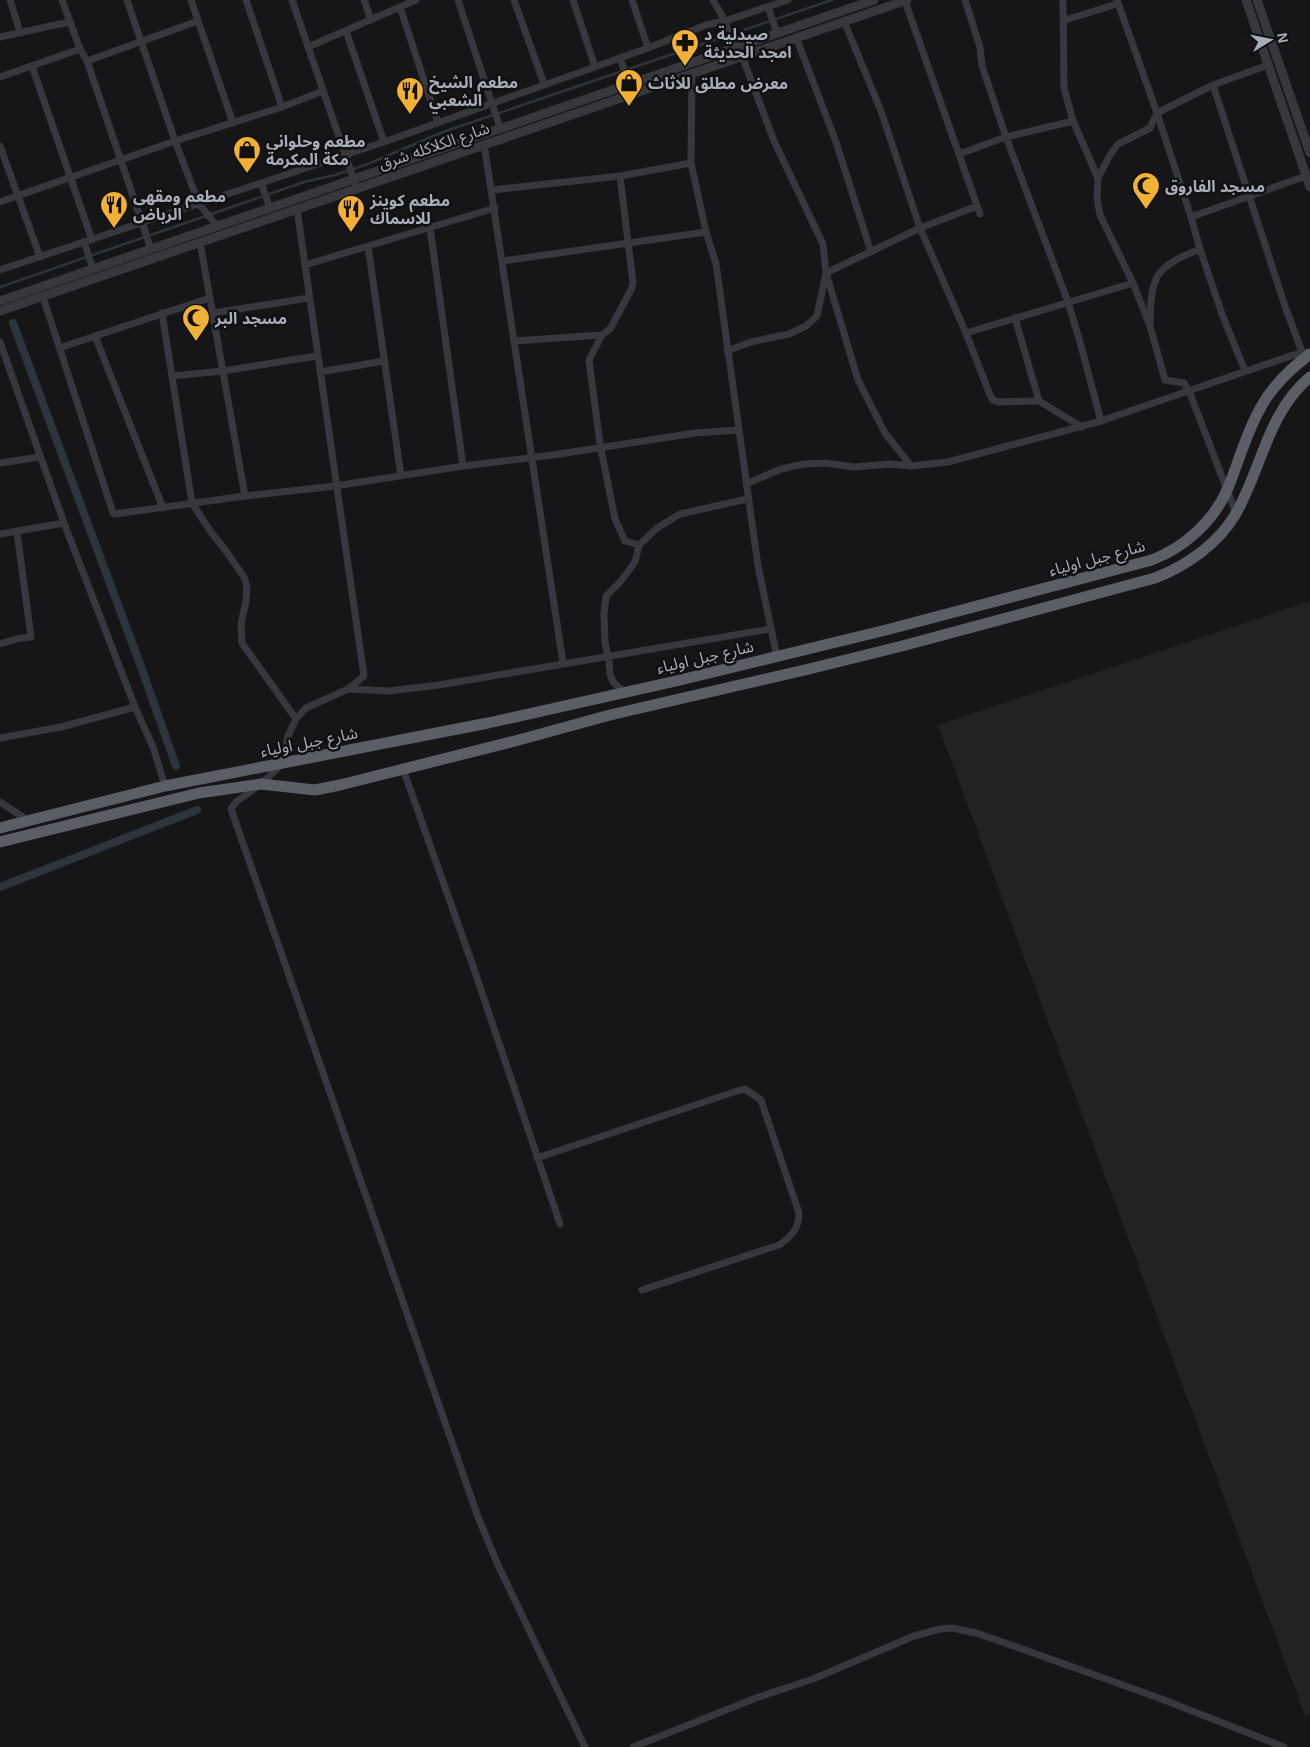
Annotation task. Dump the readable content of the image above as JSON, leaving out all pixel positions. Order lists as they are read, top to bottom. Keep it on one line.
{"streets":{"highway":["شارع جبل اولياء"],"street":["شارع الكلاكله شرق"]},"places":{"pharmacy":["صيدلية د امجد الحديثة"],"shop":["معرض مطلق للاثاث","مطعم وحلواني مكة المكرمة"],"restaurant":["مطعم الشيخ الشعبي","مطعم ومقهى الرباض","مطعم كوينز للاسماك"],"mosque":["مسجد الفاروق","مسجد البر"]},"north":"right"}
